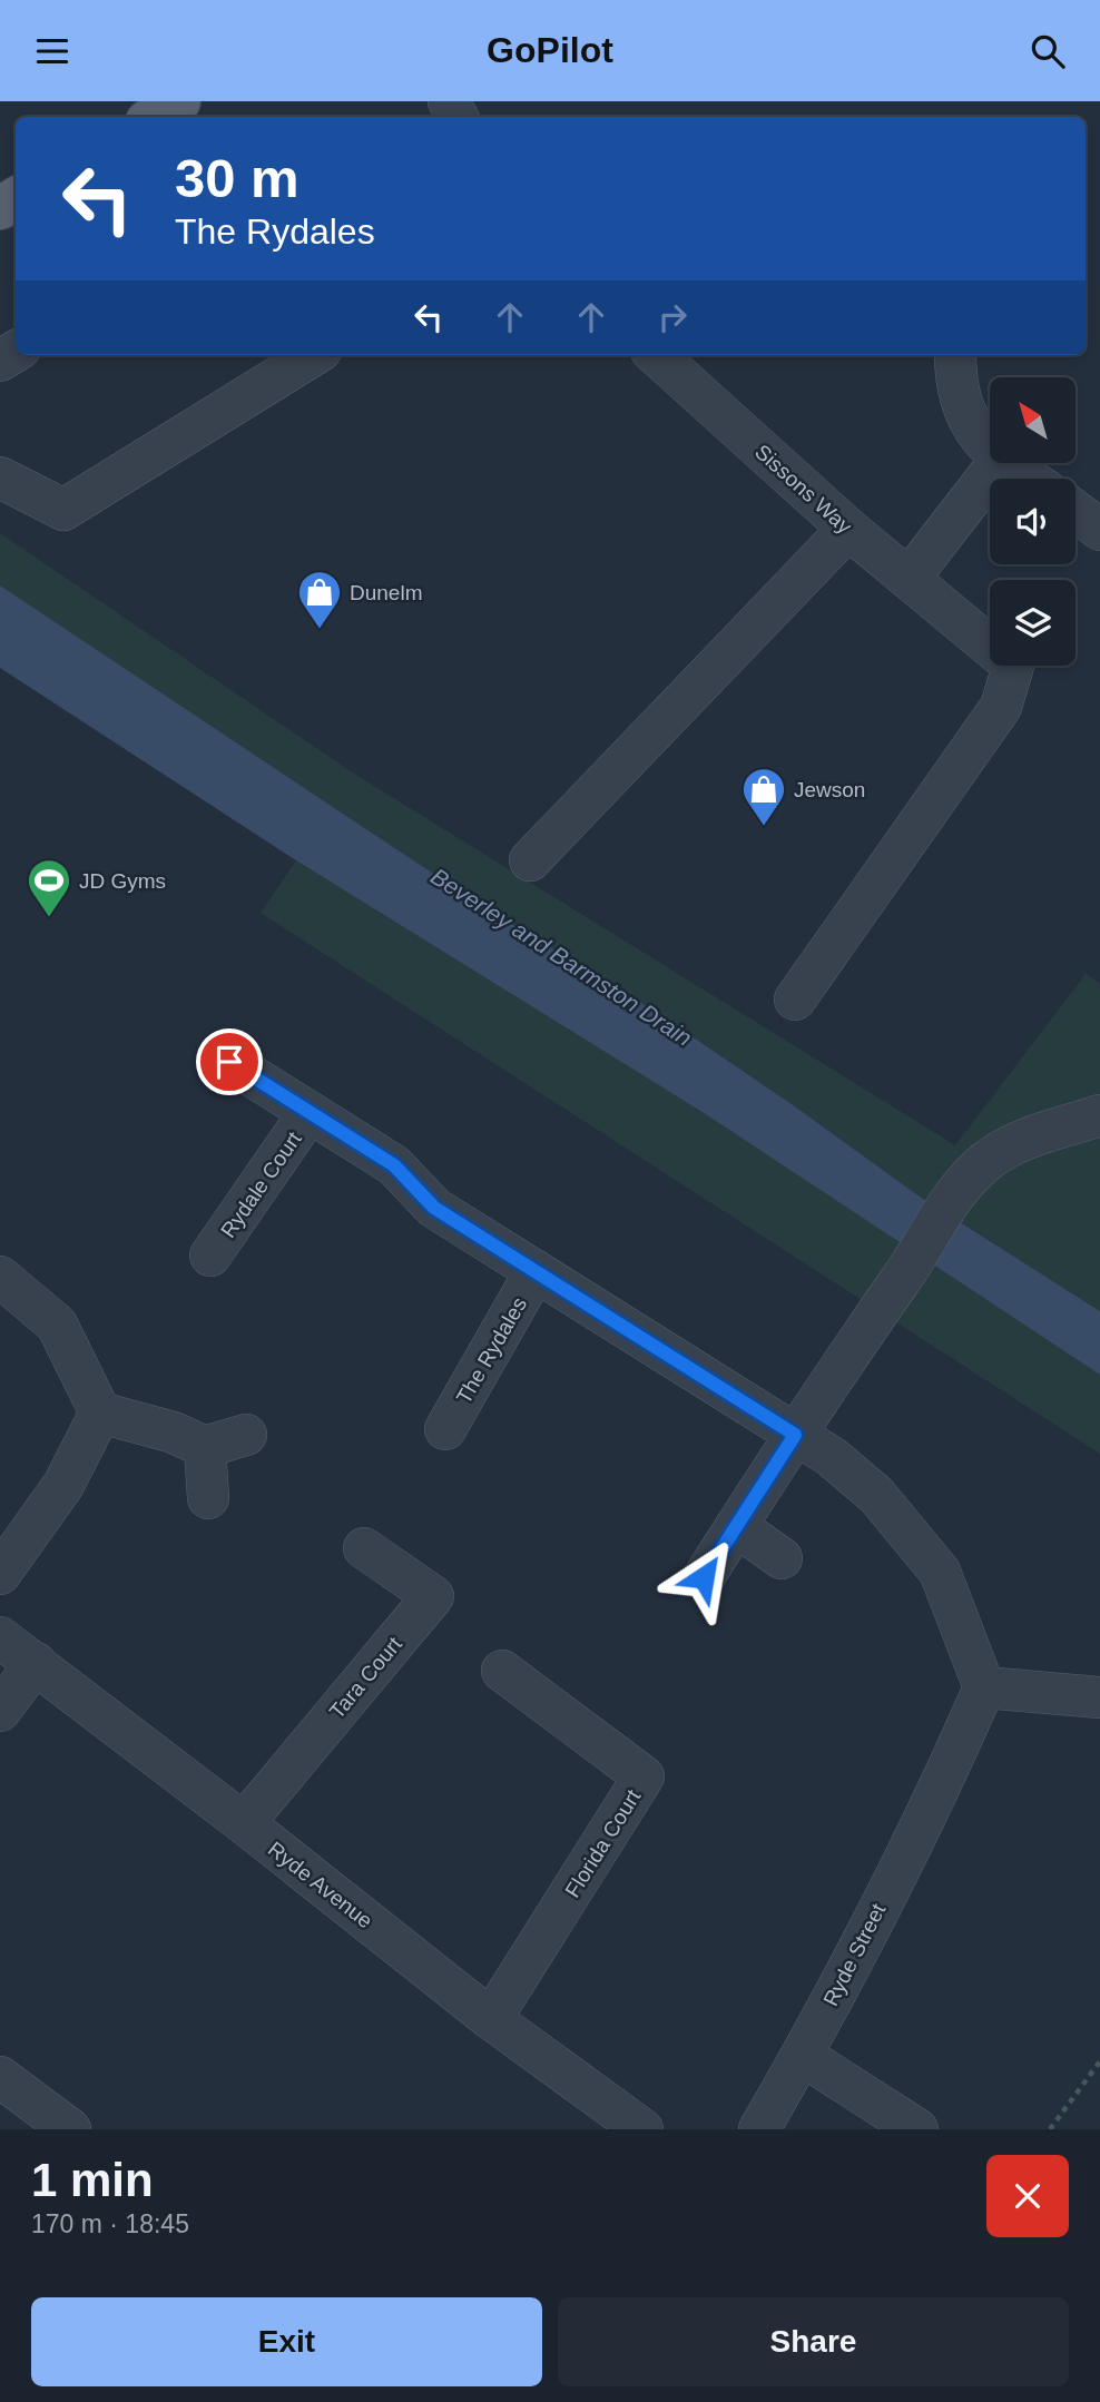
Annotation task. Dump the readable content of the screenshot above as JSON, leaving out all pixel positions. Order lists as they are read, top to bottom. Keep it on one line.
{"streets":{"street":["Sissons Way","Rydale Court","The Rydales","Tara Court","Florida Court","Ryde Avenue","Ryde Street"]},"crossings":[["Rydale Court","The Rydales"],["The Rydales","Ryde Street"],["Tara Court","Ryde Avenue"],["Florida Court","Ryde Avenue"]],"water":["Beverley and Barmston Drain"],"places":{"shop":["Dunelm","Jewson"],"sports":["JD Gyms"]},"north":"top left","page":{"header":"GoPilot","turn":["30 m","The Rydales"],"heading":["1 min","170 m · 18:45"],"buttons":["Exit","Share"]}}
